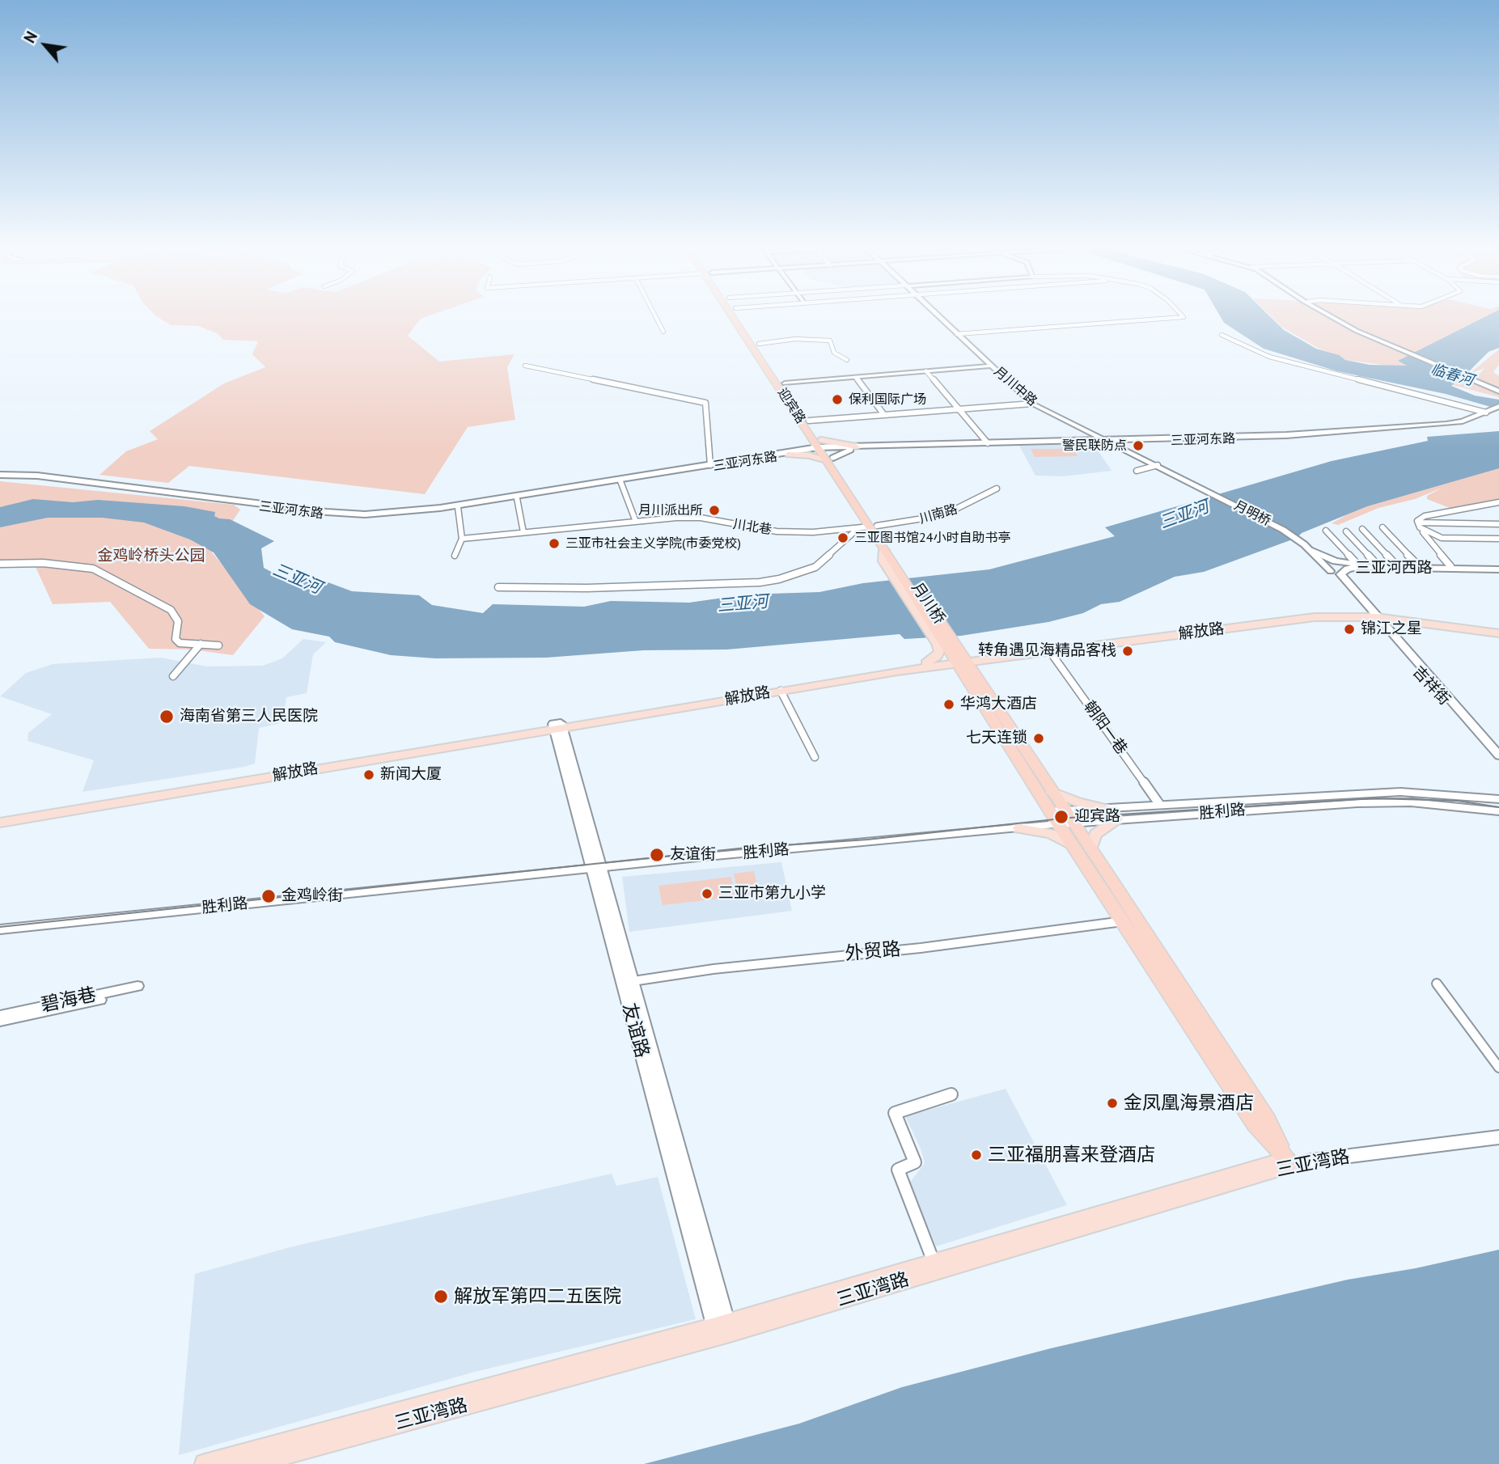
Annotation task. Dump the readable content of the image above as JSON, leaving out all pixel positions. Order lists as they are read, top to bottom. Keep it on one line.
{"streets":{"highway":["迎宾路","月川桥"],"main road":["三亚河东路","三亚河西路","解放路","吉祥街","胜利路","友谊路","三亚湾路"],"street":["月川中路","月明桥","川南路","川北巷","朝阳一巷","外贸路","碧海巷"]},"crossings":[["月川中路","三亚河东路"],["月川中路","月明桥"],["迎宾路","三亚河东路"],["迎宾路","川南路"],["迎宾路","川北巷"],["迎宾路","月川桥"],["月明桥","三亚河西路"],["川南路","川北巷"],["三亚河西路","解放路"],["三亚河西路","吉祥街"],["解放路","吉祥街"],["解放路","朝阳一巷"],["解放路","友谊路"],["朝阳一巷","胜利路"],["胜利路","友谊路"],["外贸路","友谊路"],["友谊路","三亚湾路"]],"water":["临春河","三亚河"],"parks":["金鸡岭桥头公园"],"places":["保利国际广场","警民联防点","月川派出所","三亚图书馆24小时自助书亭","三亚市社会主义学院(市委党校)","锦江之星","转角遇见海精品客栈","华鸿大酒店","海南省第三人民医院","七天连锁","新闻大厦","迎宾路","友谊街","三亚市第九小学","金鸡岭街","金凤凰海景酒店","三亚福朋喜来登酒店","解放军第四二五医院"],"north":"top left"}
